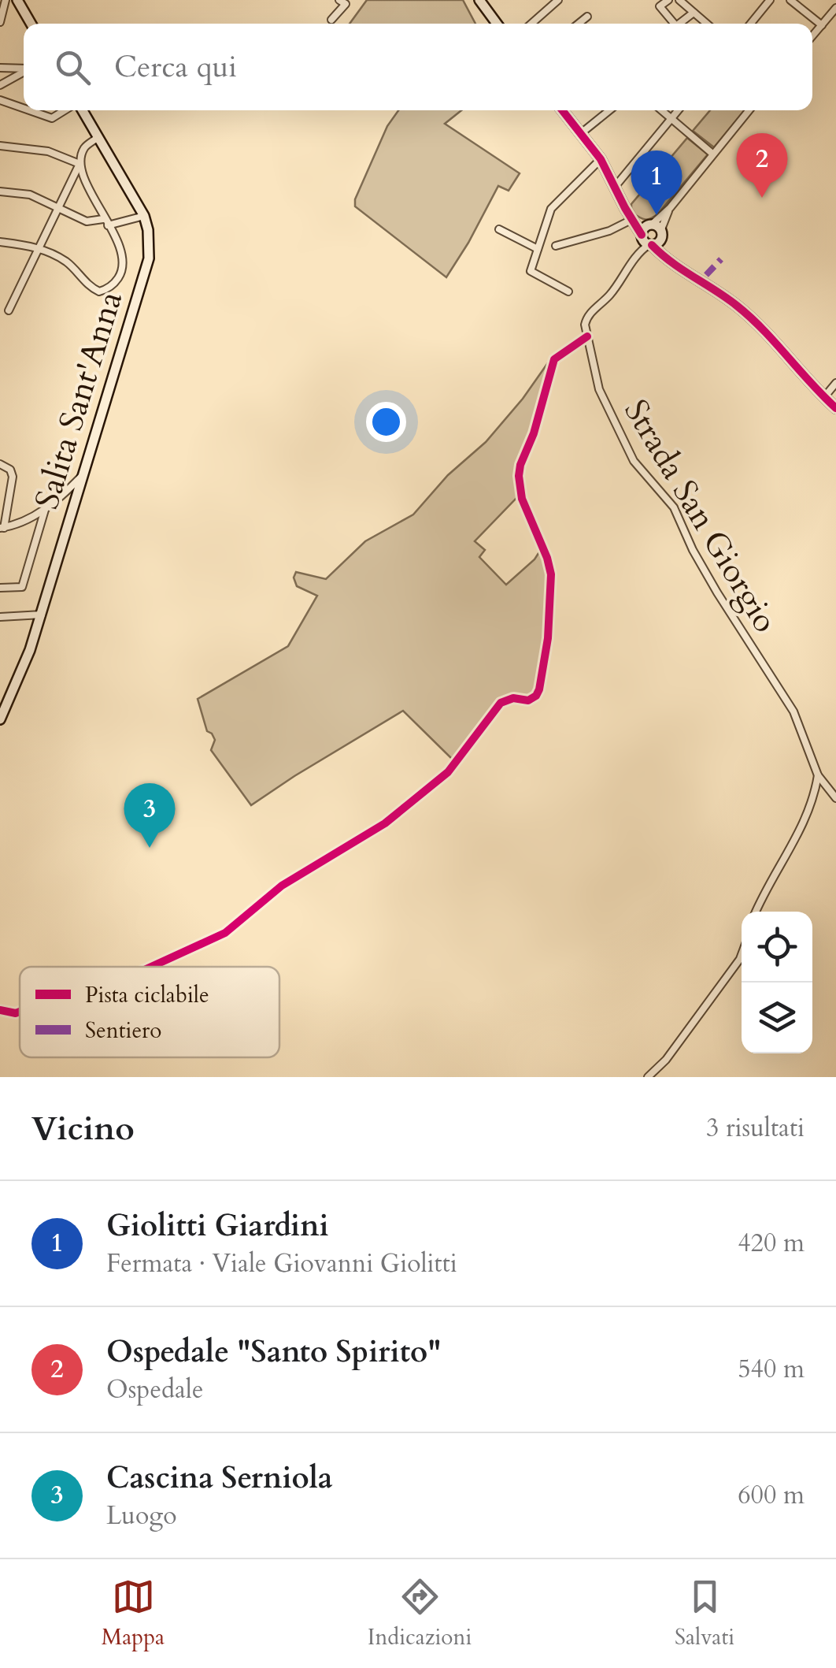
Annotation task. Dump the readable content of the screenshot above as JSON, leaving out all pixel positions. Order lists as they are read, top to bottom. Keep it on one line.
{"streets":{"street":["Salita Sant'Anna","Strada San Giorgio"]},"legend":["Pista ciclabile","Sentiero"],"page":{"search":"Cerca qui","pins":["2","1","3"],"heading":["Vicino","3 risultati"],"list":[{"mark":"1","name":"Giolitti Giardini","note":"Fermata · Viale Giovanni Giolitti","value":"420 m"},{"mark":"2","name":"Ospedale \"Santo Spirito\"","note":"Ospedale","value":"540 m"},{"mark":"3","name":"Cascina Serniola","note":"Luogo","value":"600 m"}],"nav":["Mappa","Indicazioni","Salvati"]}}
